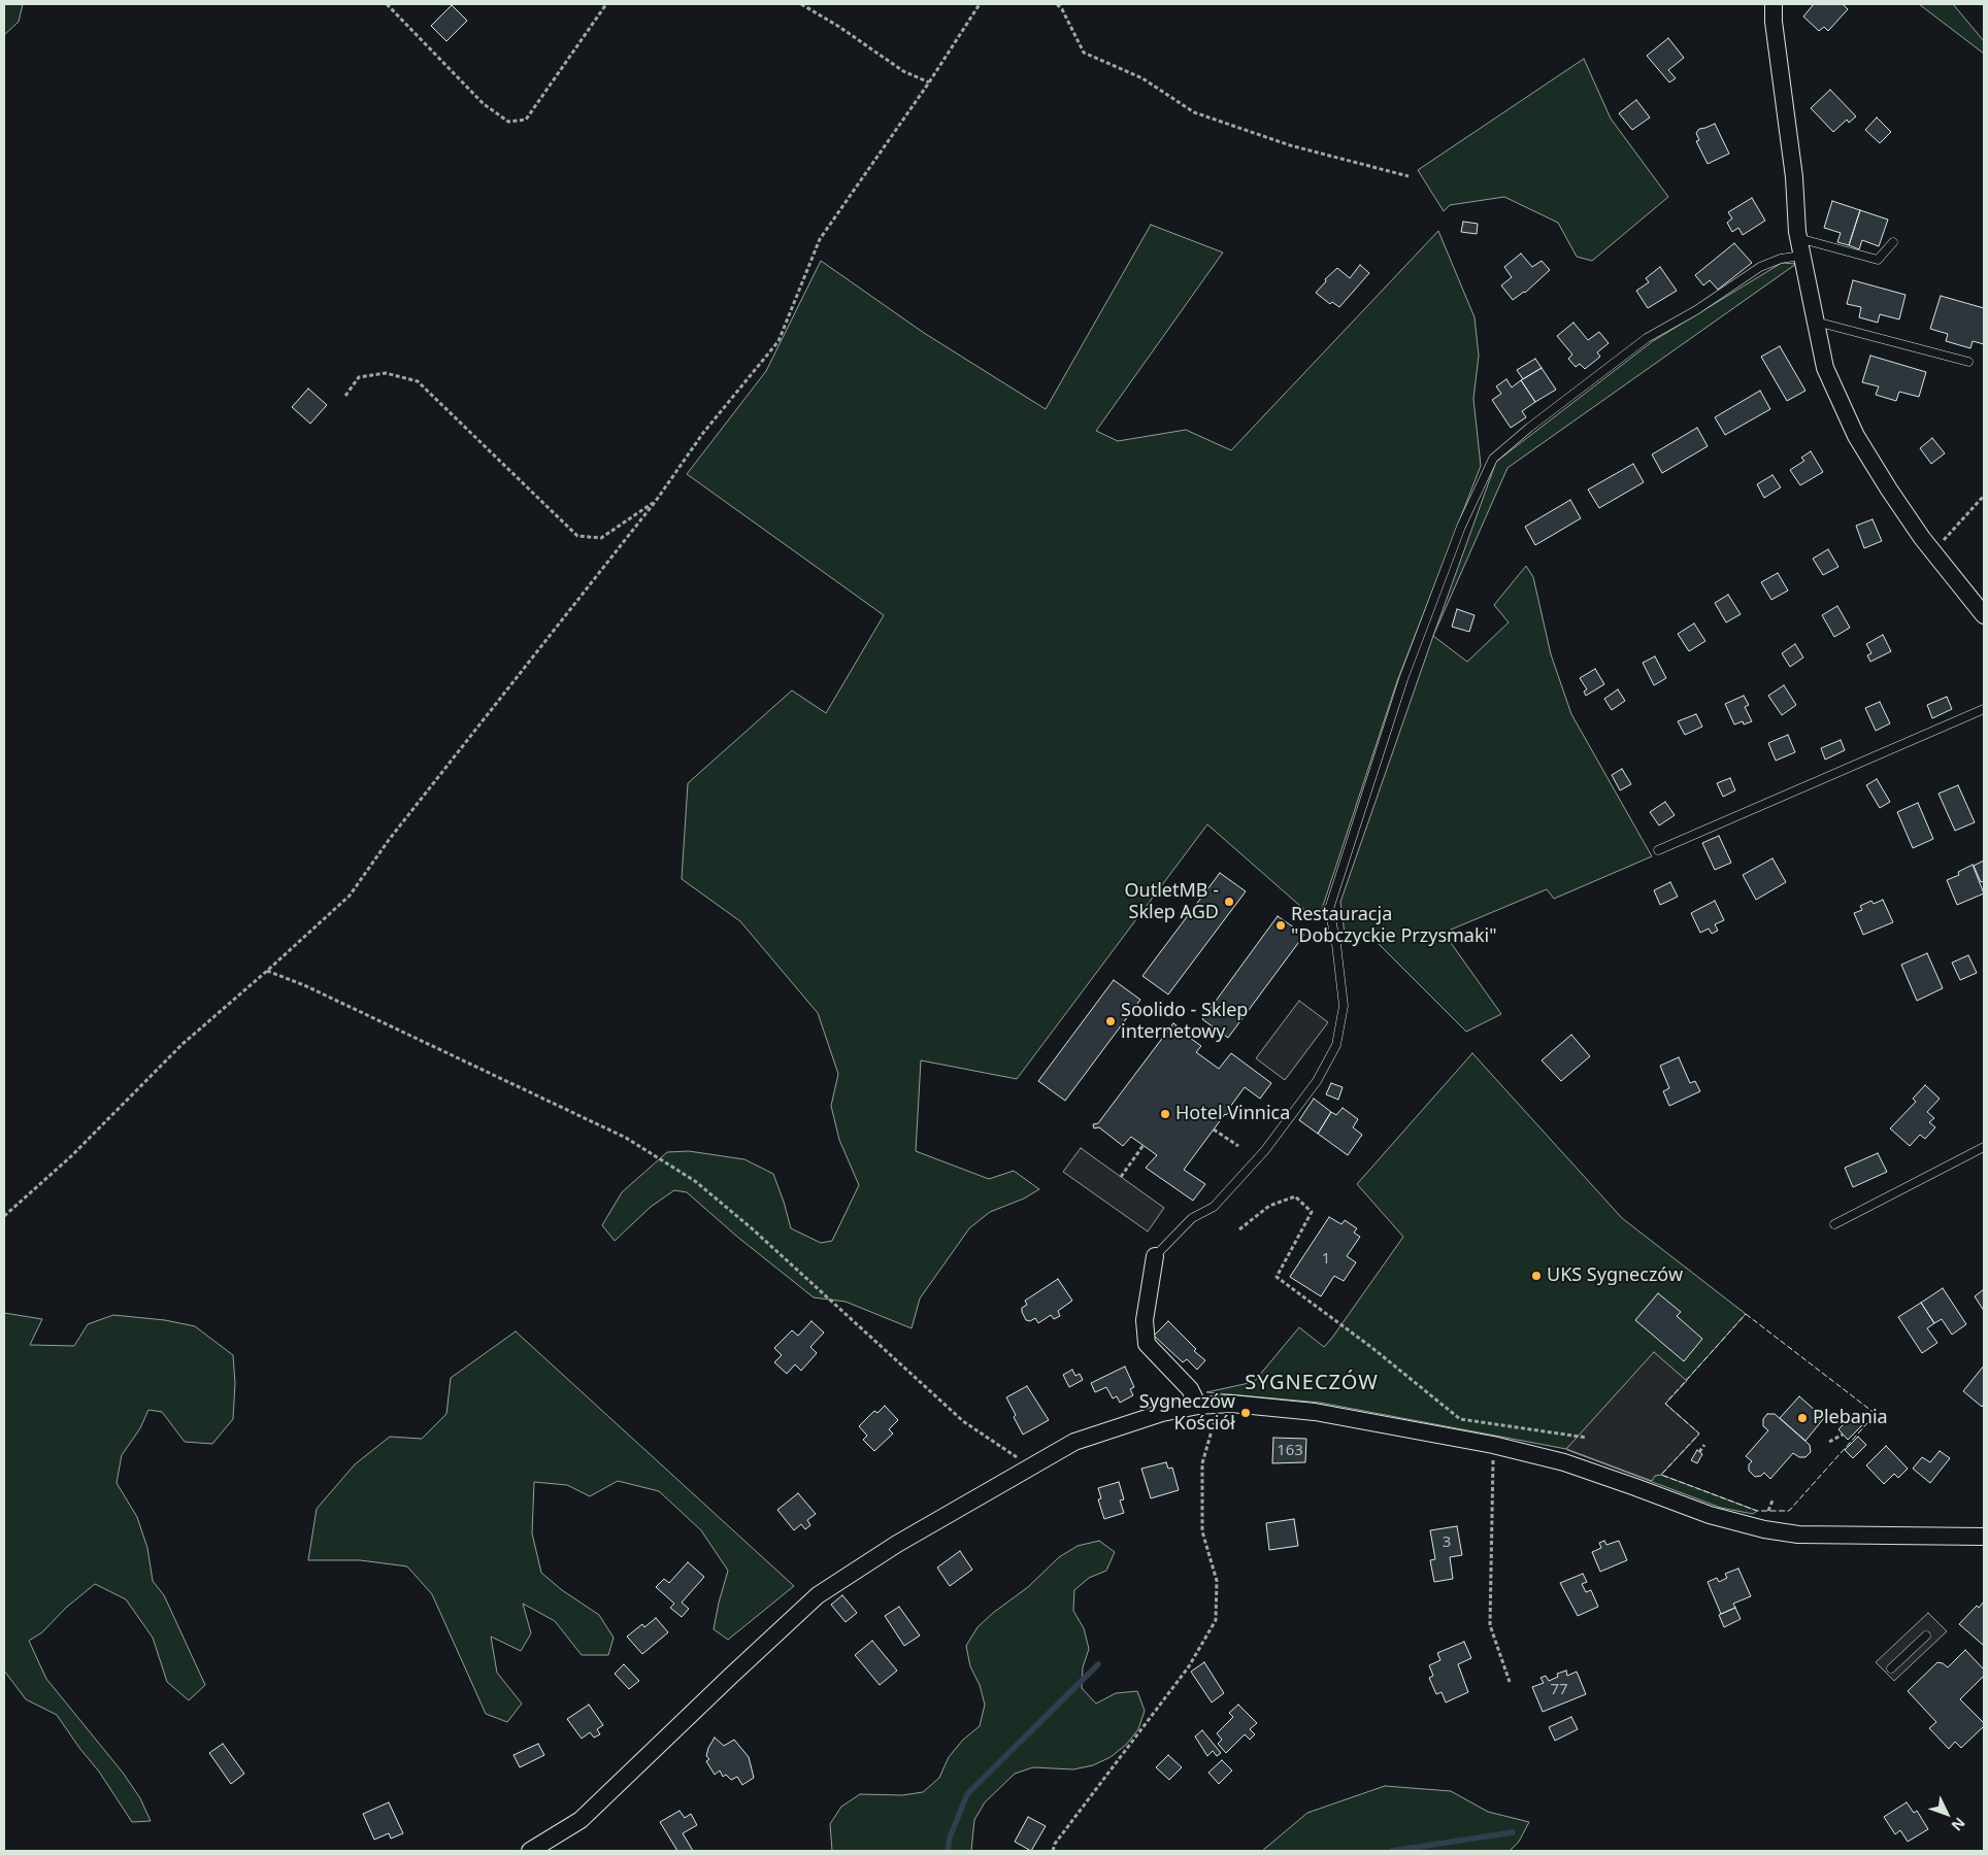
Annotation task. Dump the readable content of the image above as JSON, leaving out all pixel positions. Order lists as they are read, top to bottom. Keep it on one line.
{"districts":["SYGNECZÓW"],"places":["OutletMB - Sklep AGD","Restauracja \"Dobczyckie Przysmaki\"","Soolido - Sklep internetowy","Hotel Vinnica","UKS Sygneczów","Sygneczów Kościół","Plebania"],"house_numbers":["1","163","3","77"],"north":"bottom right"}
